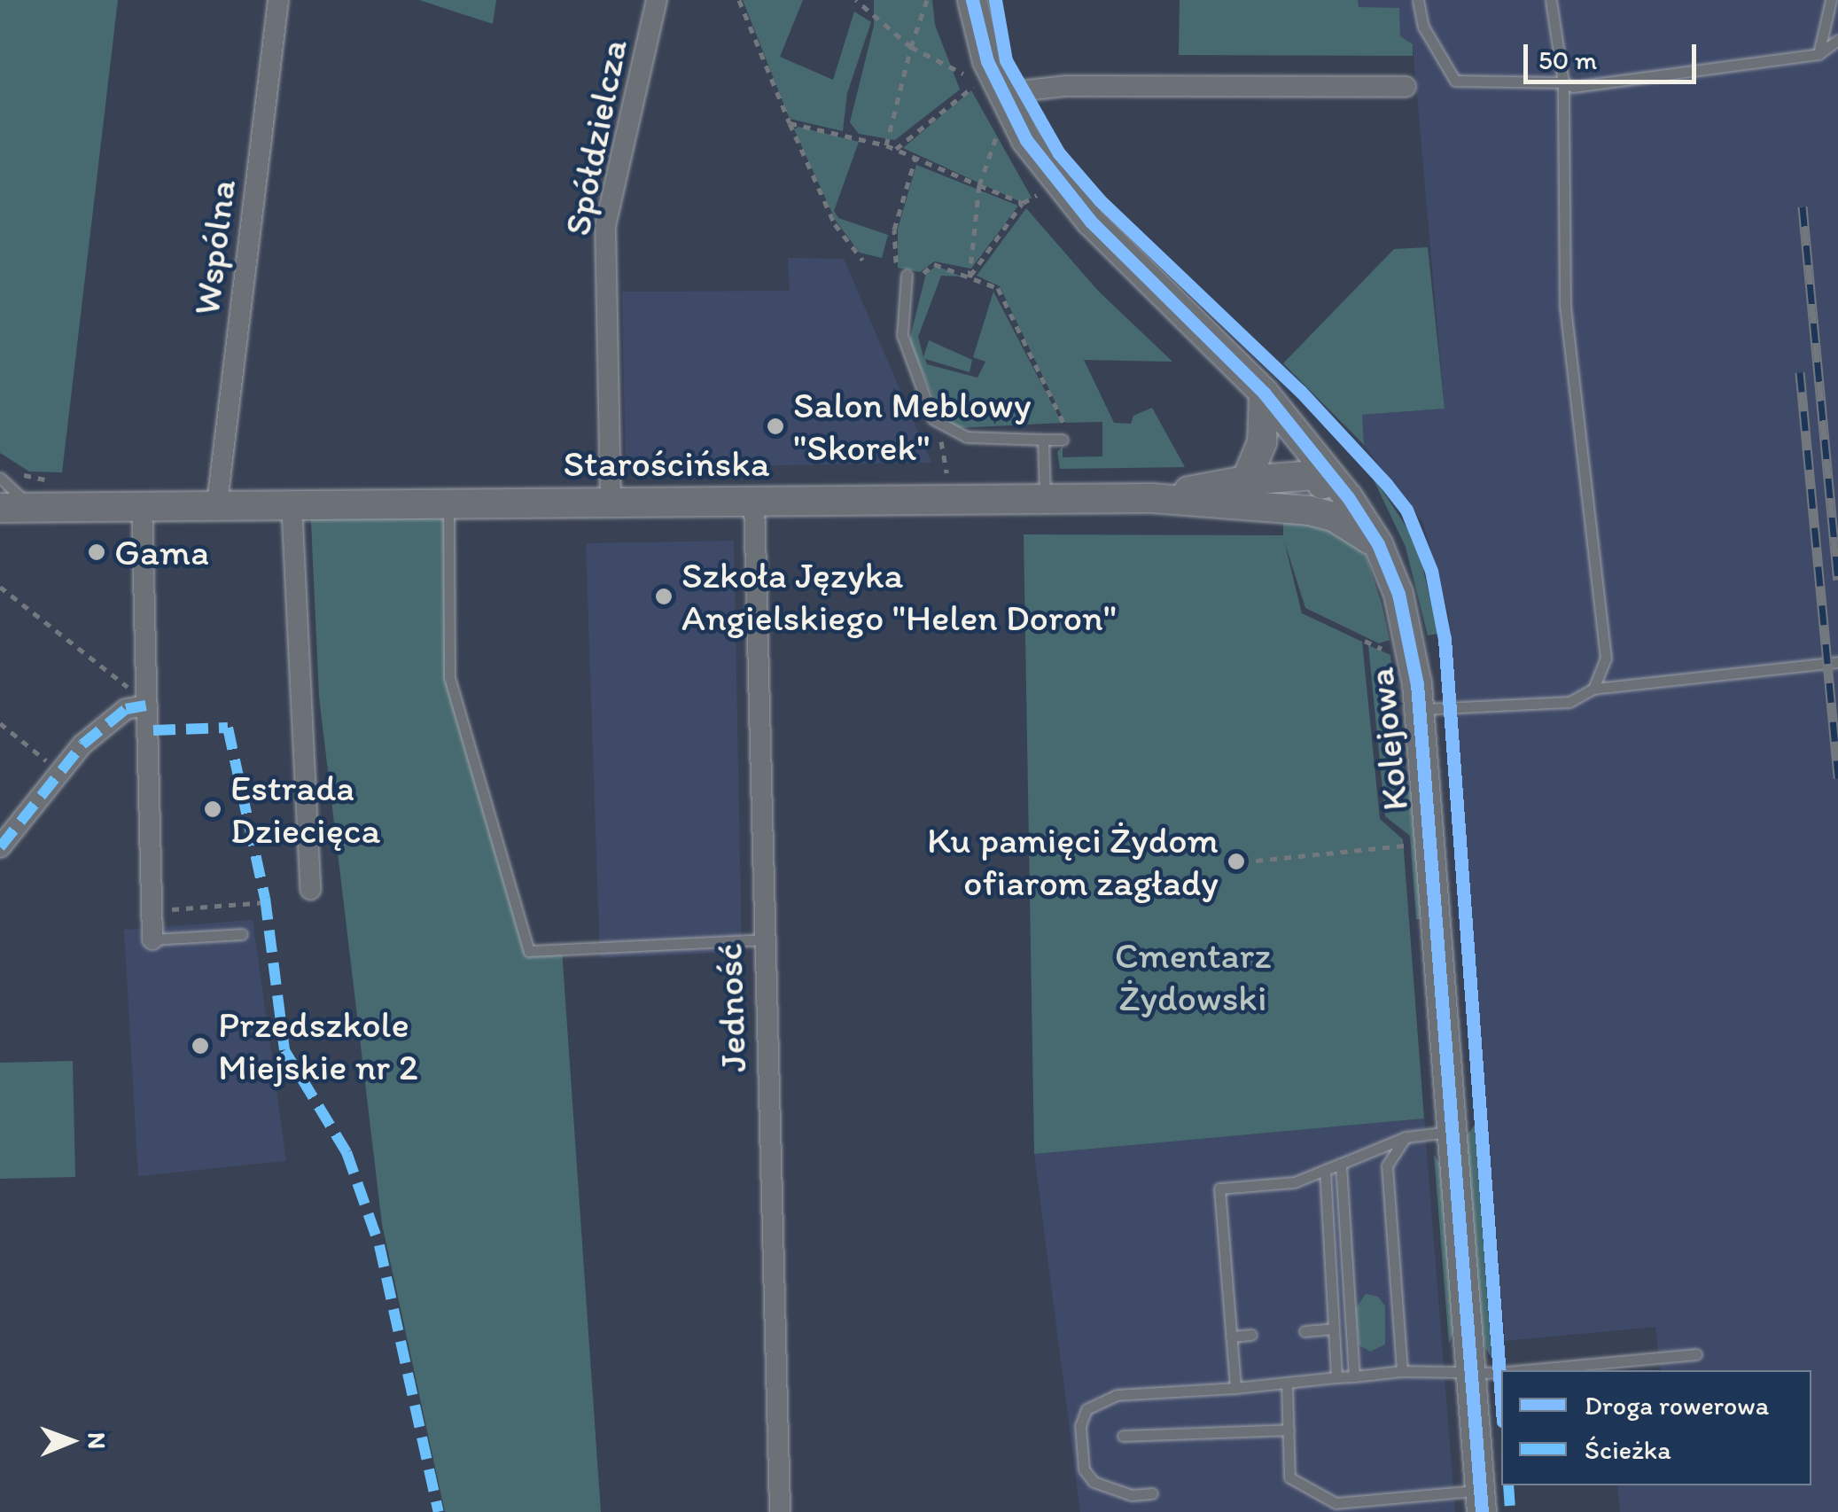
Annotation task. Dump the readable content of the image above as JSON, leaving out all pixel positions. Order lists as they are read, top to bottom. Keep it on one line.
{"streets":{"street":["Spółdzielcza","Wspólna","Starościńska","Kolejowa","Jedność"]},"crossings":[["Spółdzielcza","Starościńska"],["Wspólna","Starościńska"],["Starościńska","Kolejowa"],["Starościńska","Jedność"]],"parks":["Cmentarz Żydowski"],"places":["Salon Meblowy \"Skorek\"","Gama","Szkoła Języka Angielskiego \"Helen Doron\"","Estrada Dziecięca","Ku pamięci Żydom ofiarom zagłady","Przedszkole Miejskie nr 2"],"legend":["Droga rowerowa","Ścieżka"],"scale_bar":"50 m","north":"right"}
